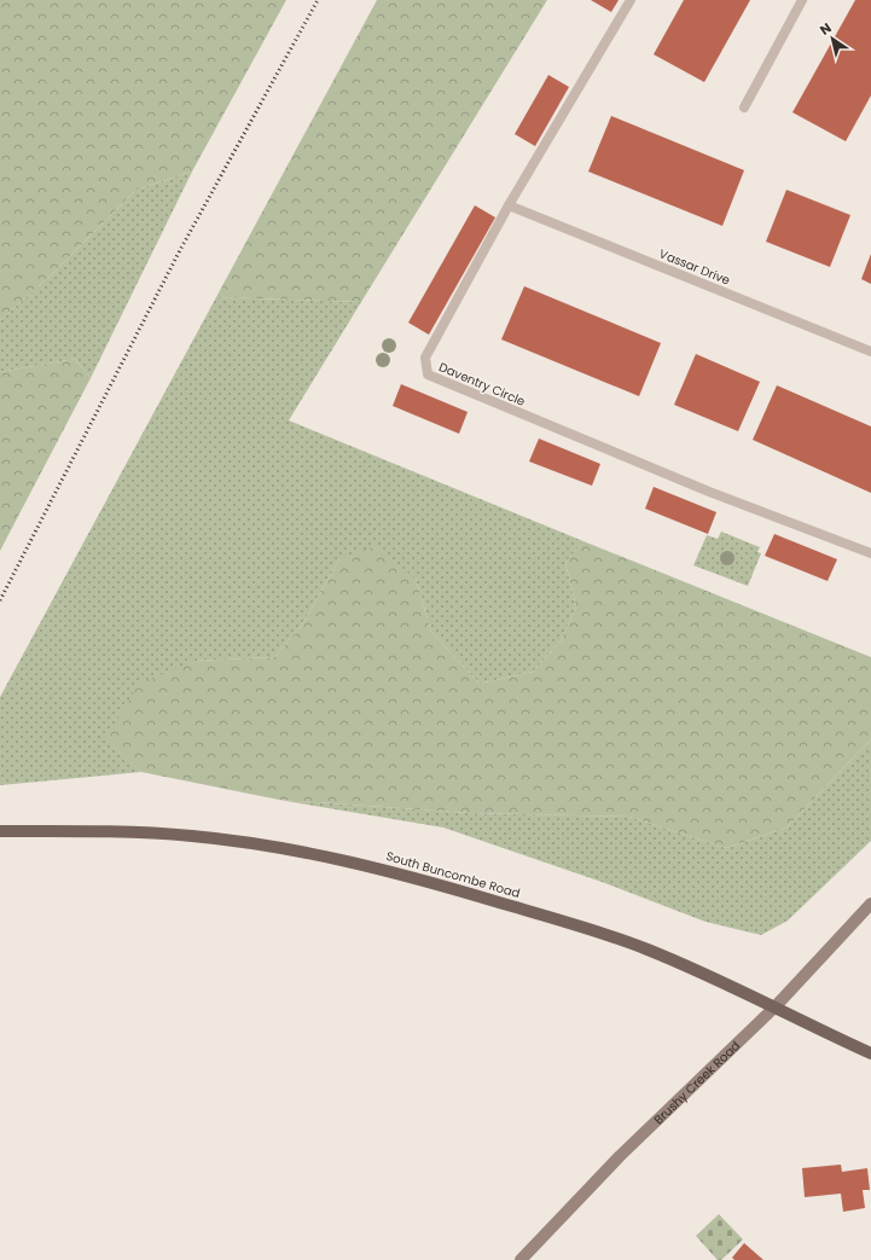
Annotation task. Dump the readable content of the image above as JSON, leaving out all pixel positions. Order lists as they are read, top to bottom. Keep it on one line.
{"streets":{"main road":["South Buncombe Road","Brushy Creek Road"],"lane":["Vassar Drive","Daventry Circle"]},"crossings":[["Vassar Drive","Daventry Circle"],["South Buncombe Road","Brushy Creek Road"]],"north":"top left"}
